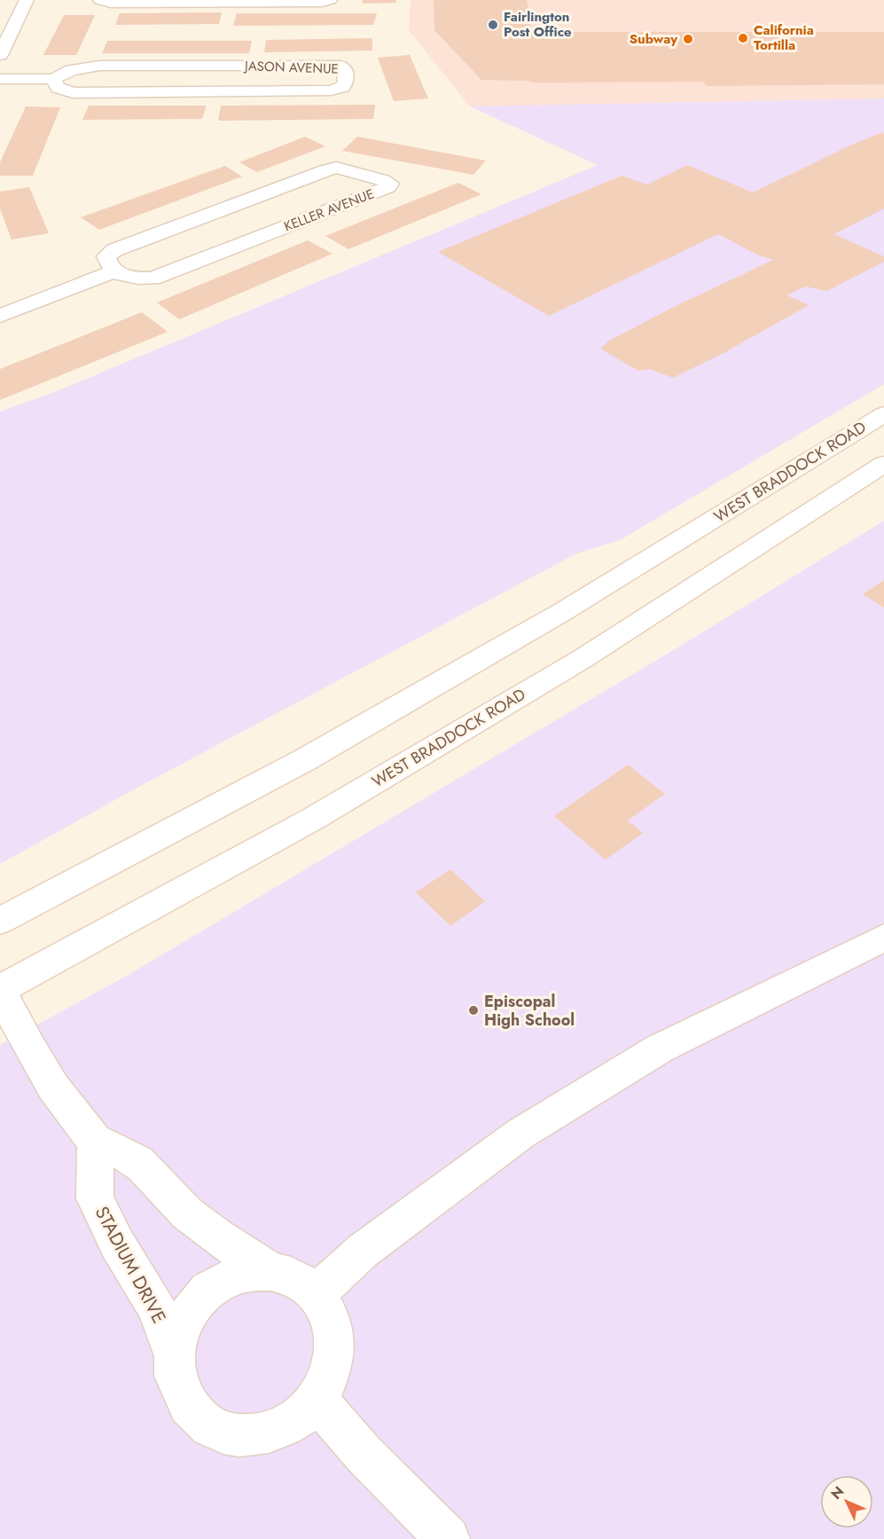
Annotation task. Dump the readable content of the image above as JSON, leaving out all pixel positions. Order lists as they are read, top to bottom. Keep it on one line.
{"streets":{"street":["JASON AVENUE","KELLER AVENUE","WEST BRADDOCK ROAD","STADIUM DRIVE"]},"places":["Fairlington Post Office","California Tortilla","Subway","Episcopal High School"],"north":"top left"}
